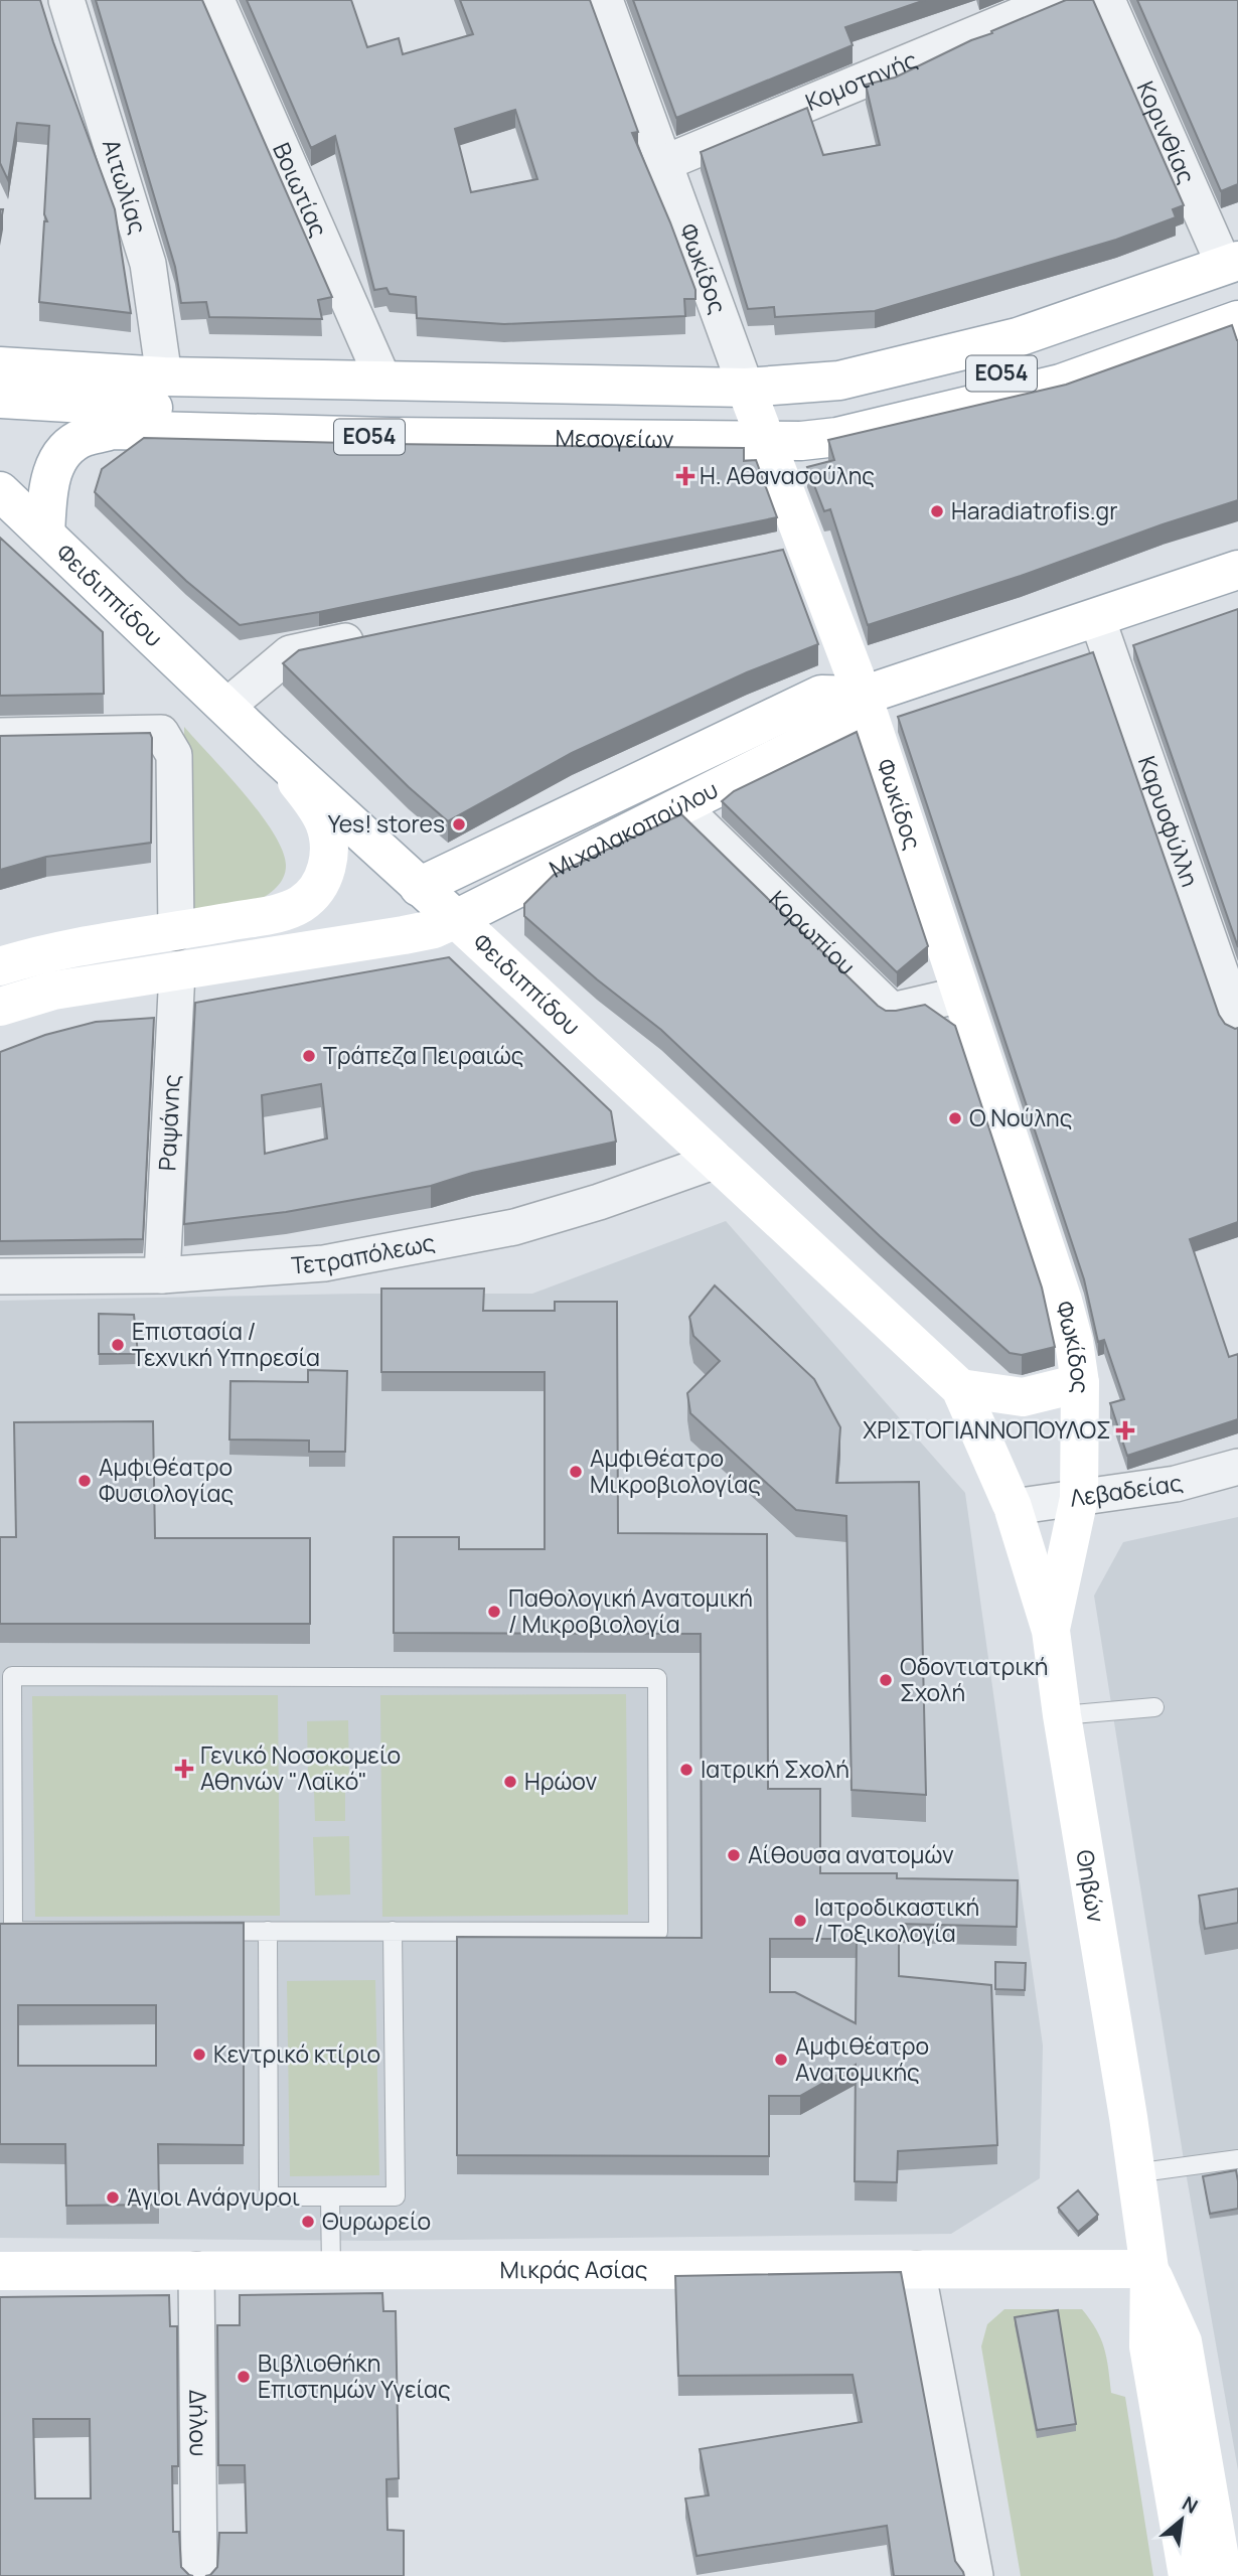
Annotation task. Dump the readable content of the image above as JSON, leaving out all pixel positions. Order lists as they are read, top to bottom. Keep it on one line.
{"streets":{"main road":["Φωκίδος","ΕΟ54","Μεσογείων","Φειδιππίδου","Μιχαλακοπούλου","Θηβών","Μικράς Ασίας"],"street":["Κομοτηνής","Κορινθίας","Αιτωλίας","Βοιωτίας","Καρυοφύλλη","Κορωπίου","Ραψάνης","Τετραπόλεως","Λεβαδείας","Δήλου"]},"crossings":[["Κομοτηνής","Φωκίδος"],["Κορινθίας","Μεσογείων"],["Αιτωλίας","Μεσογείων"],["Βοιωτίας","Μεσογείων"],["Φωκίδος","Μεσογείων"],["Φωκίδος","Μιχαλακοπούλου"],["Φωκίδος","Κορωπίου"],["Φωκίδος","Λεβαδείας"],["Φωκίδος","Θηβών"],["Μεσογείων","Φειδιππίδου"],["Φειδιππίδου","Μιχαλακοπούλου"],["Φειδιππίδου","Τετραπόλεως"],["Φειδιππίδου","Λεβαδείας"],["Φειδιππίδου","Θηβών"],["Καρυοφύλλη","Μιχαλακοπούλου"],["Μιχαλακοπούλου","Κορωπίου"],["Μιχαλακοπούλου","Ραψάνης"],["Ραψάνης","Τετραπόλεως"],["Λεβαδείας","Θηβών"],["Θηβών","Μικράς Ασίας"],["Μικράς Ασίας","Δήλου"]],"places":{"health":["Η. Αθανασούλης","ΧΡΙΣΤΟΓΙΑΝΝΟΠΟΥΛΟΣ","Γενικό Νοσοκομείο Αθηνών \"Λαϊκό\""],"other":["Haradiatrofis.gr","Yes! stores","Τράπεζα Πειραιώς","Ο Νούλης","Επιστασία / Τεχνική Υπηρεσία","Αμφιθέατρο Μικροβιολογίας","Αμφιθέατρο Φυσιολογίας","Παθολογική Ανατομική / Μικροβιολογία","Οδοντιατρική Σχολή","Ιατρική Σχολή","Ηρώον","Αίθουσα ανατομών","Ιατροδικαστική / Τοξικολογία","Κεντρικό κτίριο","Αμφιθέατρο Ανατομικής","Άγιοι Ανάργυροι","Θυρωρείο","Βιβλιοθήκη Επιστημών Υγείας"]},"north":"top right"}
